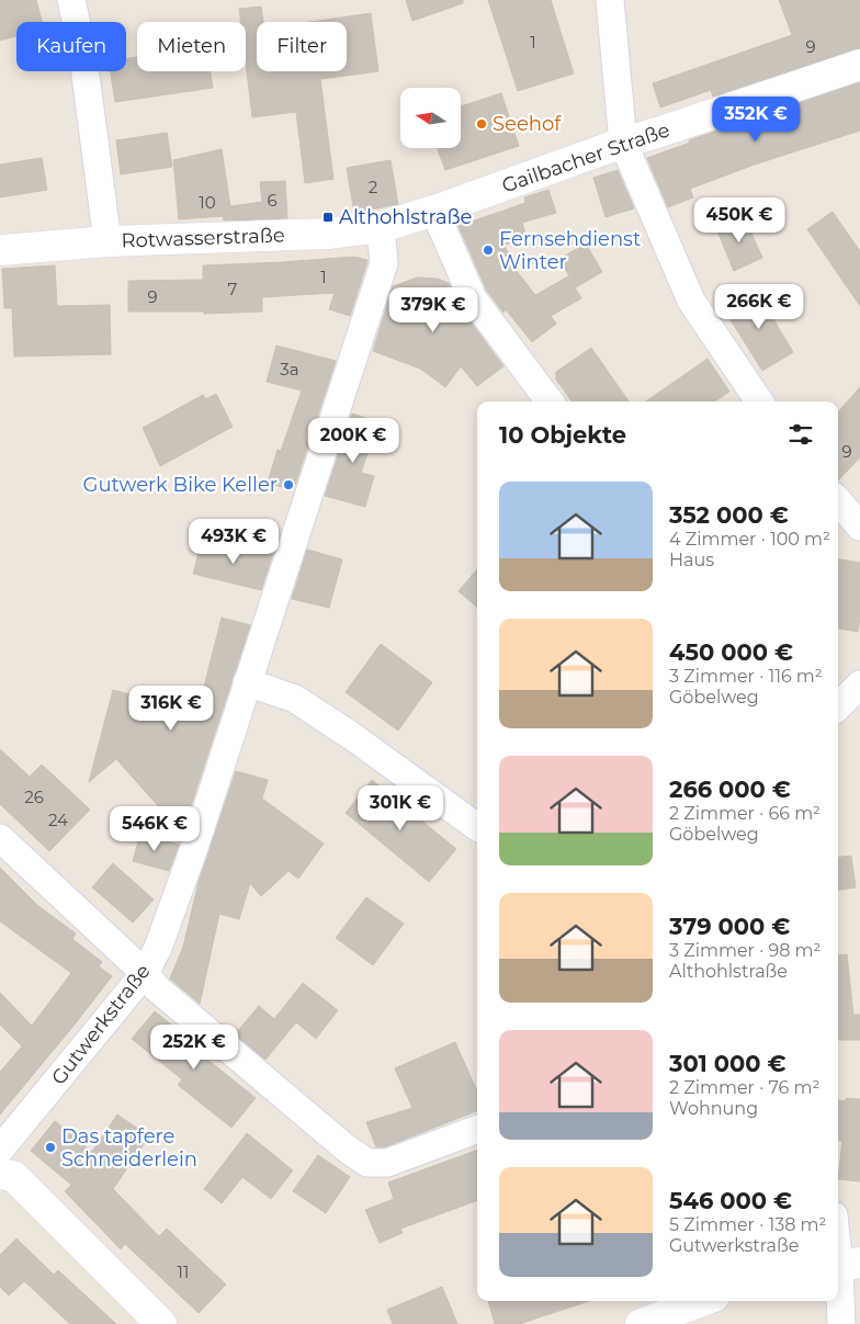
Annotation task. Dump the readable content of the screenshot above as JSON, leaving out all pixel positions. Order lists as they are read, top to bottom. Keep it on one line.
{"streets":{"street":["Gailbacher Straße","Rotwasserstraße","Gutwerkstraße"]},"crossings":[["Gailbacher Straße","Rotwasserstraße"],["Gailbacher Straße","Gutwerkstraße"],["Rotwasserstraße","Gutwerkstraße"]],"places":{"other":["Seehof","Fernsehdienst Winter","Gutwerk Bike Keller","Das tapfere Schneiderlein"],"transit":["Althohlstraße"]},"house_numbers":["1","9","2","6","10","1","7","9","3a","9","26","24","11"],"north":"left","page":{"chip":["Kaufen","Mieten","Filter"],"price":["352K €","450K €","266K €","379K €","200K €","493K €","316K €","301K €","546K €","252K €"],"heading":"10 Objekte","list":[{"name":"352 000 €","note":"4 Zimmer · 100 m² · Haus"},{"name":"450 000 €","note":"3 Zimmer · 116 m² · Göbelweg"},{"name":"266 000 €","note":"2 Zimmer · 66 m² · Göbelweg"},{"name":"379 000 €","note":"3 Zimmer · 98 m² · Althohlstraße"},{"name":"301 000 €","note":"2 Zimmer · 76 m² · Wohnung"},{"name":"546 000 €","note":"5 Zimmer · 138 m² · Gutwerkstraße"}]}}
